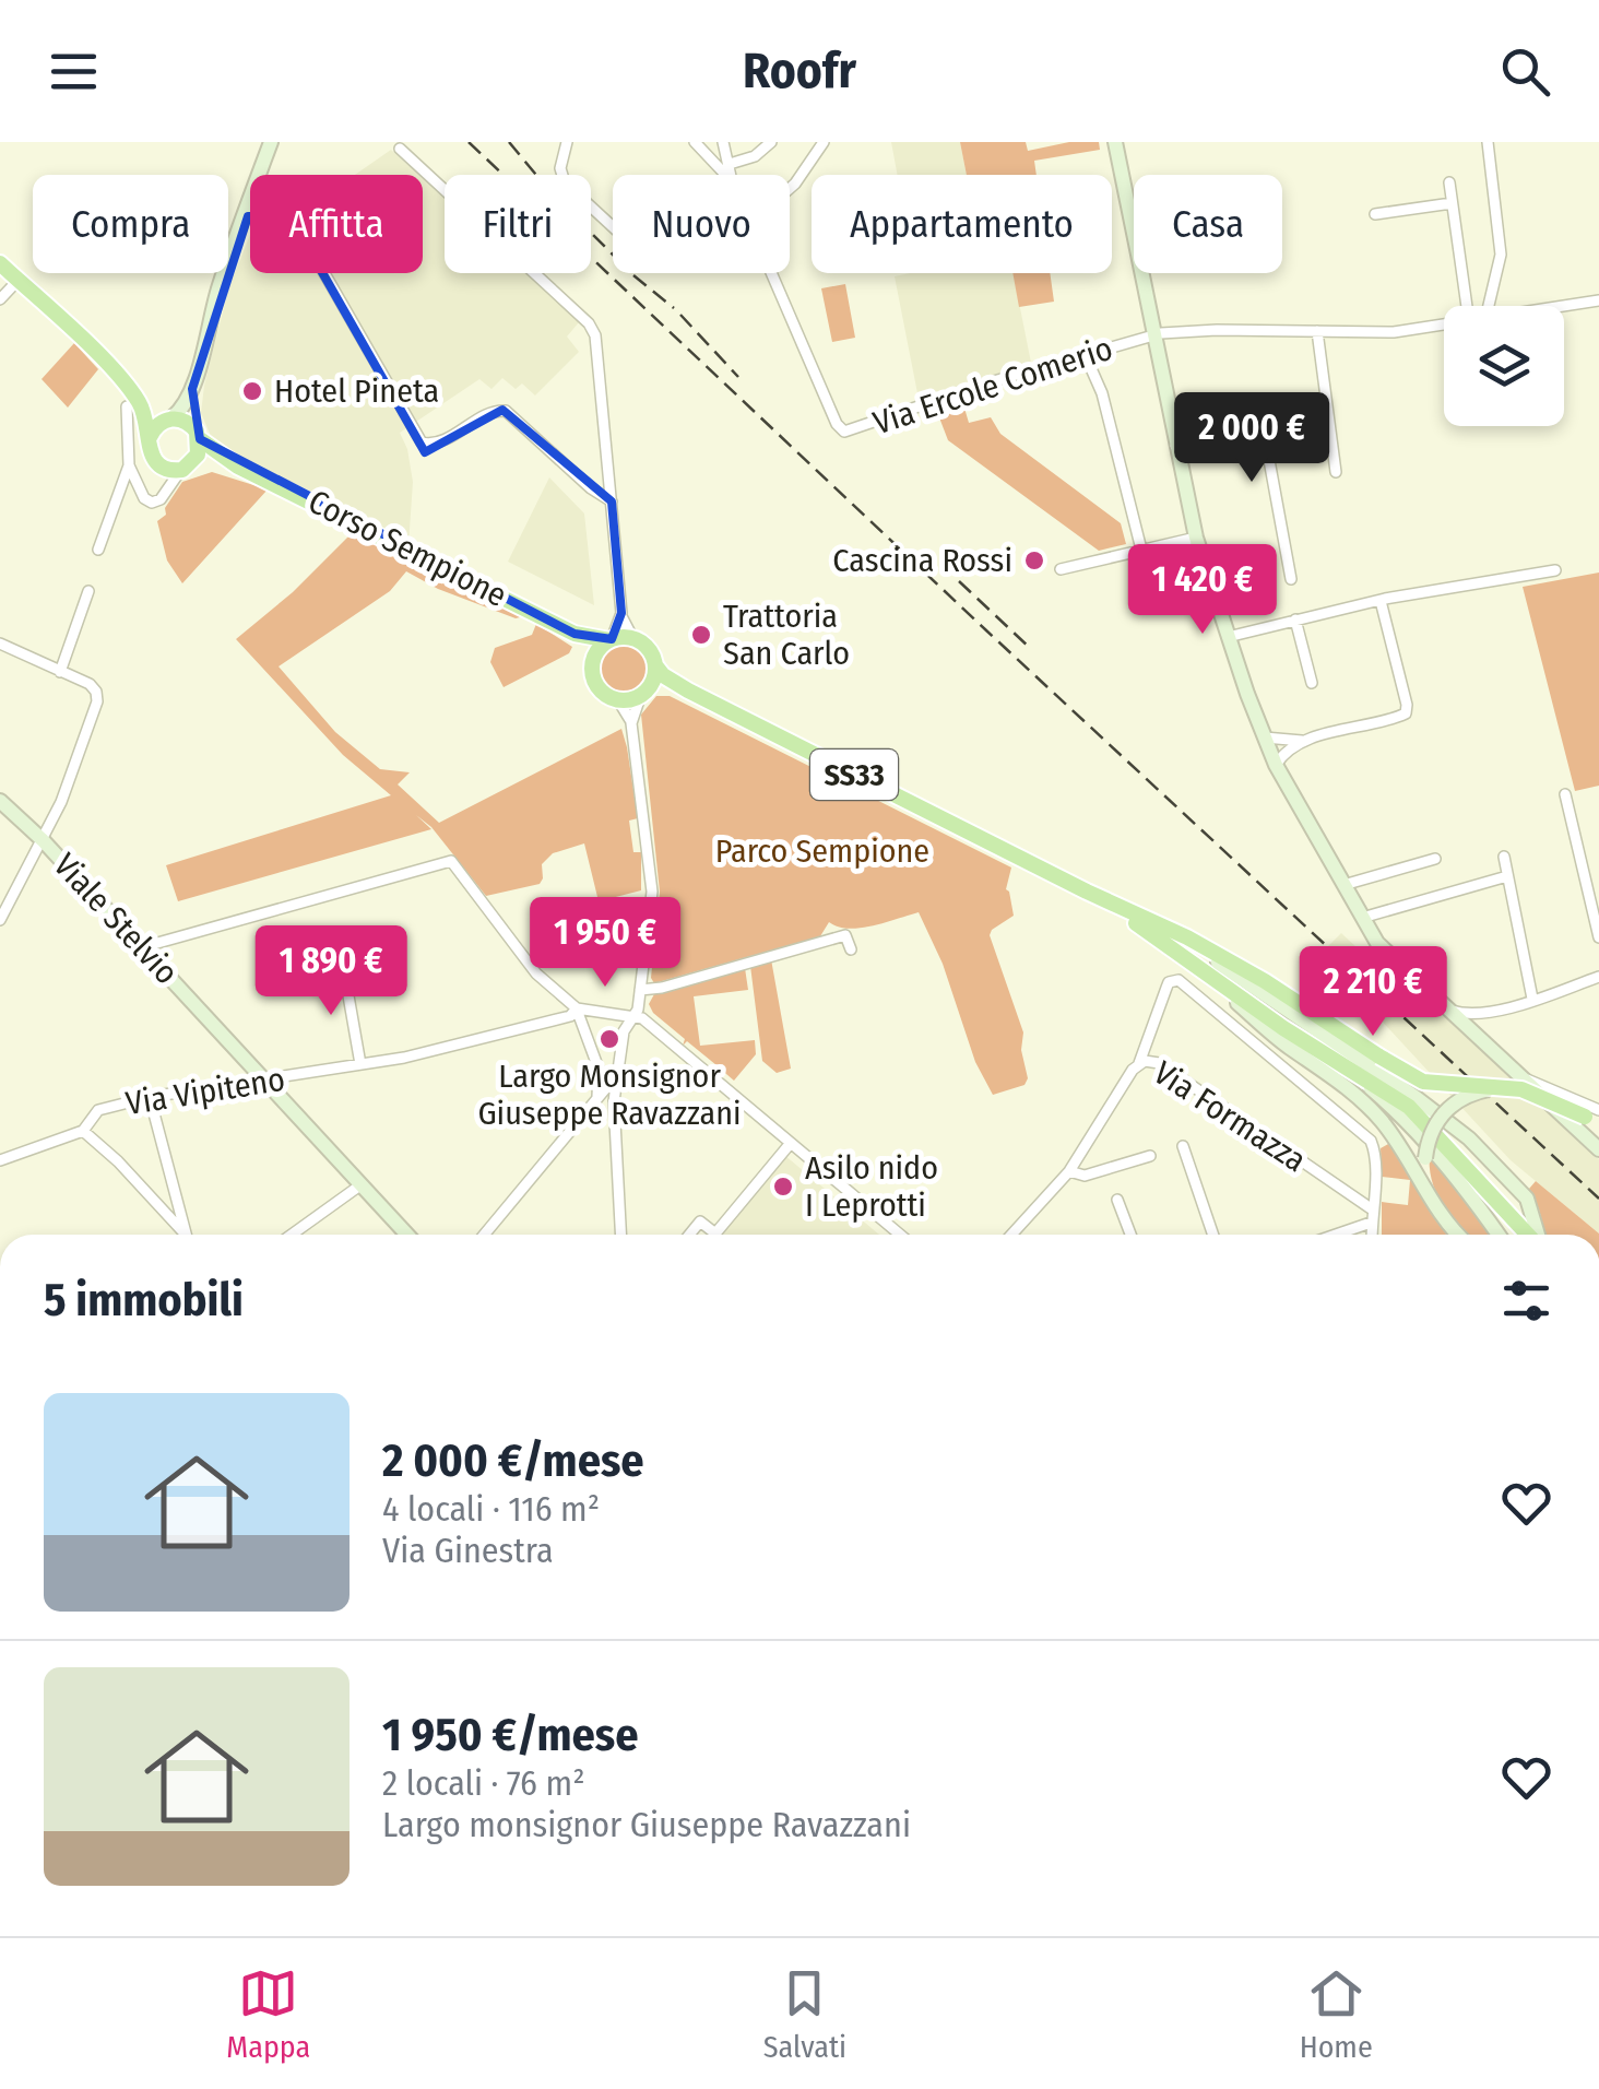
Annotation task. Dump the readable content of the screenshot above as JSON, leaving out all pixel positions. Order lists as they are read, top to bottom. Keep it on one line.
{"streets":{"main road":["Corso Sempione","SS33"],"street":["Via Ercole Comerio","Viale Stelvio","Via Vipiteno","Via Formazza"]},"crossings":[["Viale Stelvio","Via Vipiteno"]],"parks":["Parco Sempione"],"places":["Hotel Pineta","Cascina Rossi","Trattoria San Carlo","Largo Monsignor Giuseppe Ravazzani","Asilo nido I Leprotti"],"page":{"header":"Roofr","chip":["Compra","Affitta","Filtri","Nuovo","Appartamento","Casa"],"price":["2 000 €","1 420 €","1 950 €","1 890 €","2 210 €"],"heading":"5 immobili","list":[{"name":"2 000 €/mese","note":"4 locali · 116 m² · Via Ginestra"},{"name":"1 950 €/mese","note":"2 locali · 76 m² · Largo monsignor Giuseppe Ravazzani"}],"tabs":["Mappa","Salvati","Home"]}}
